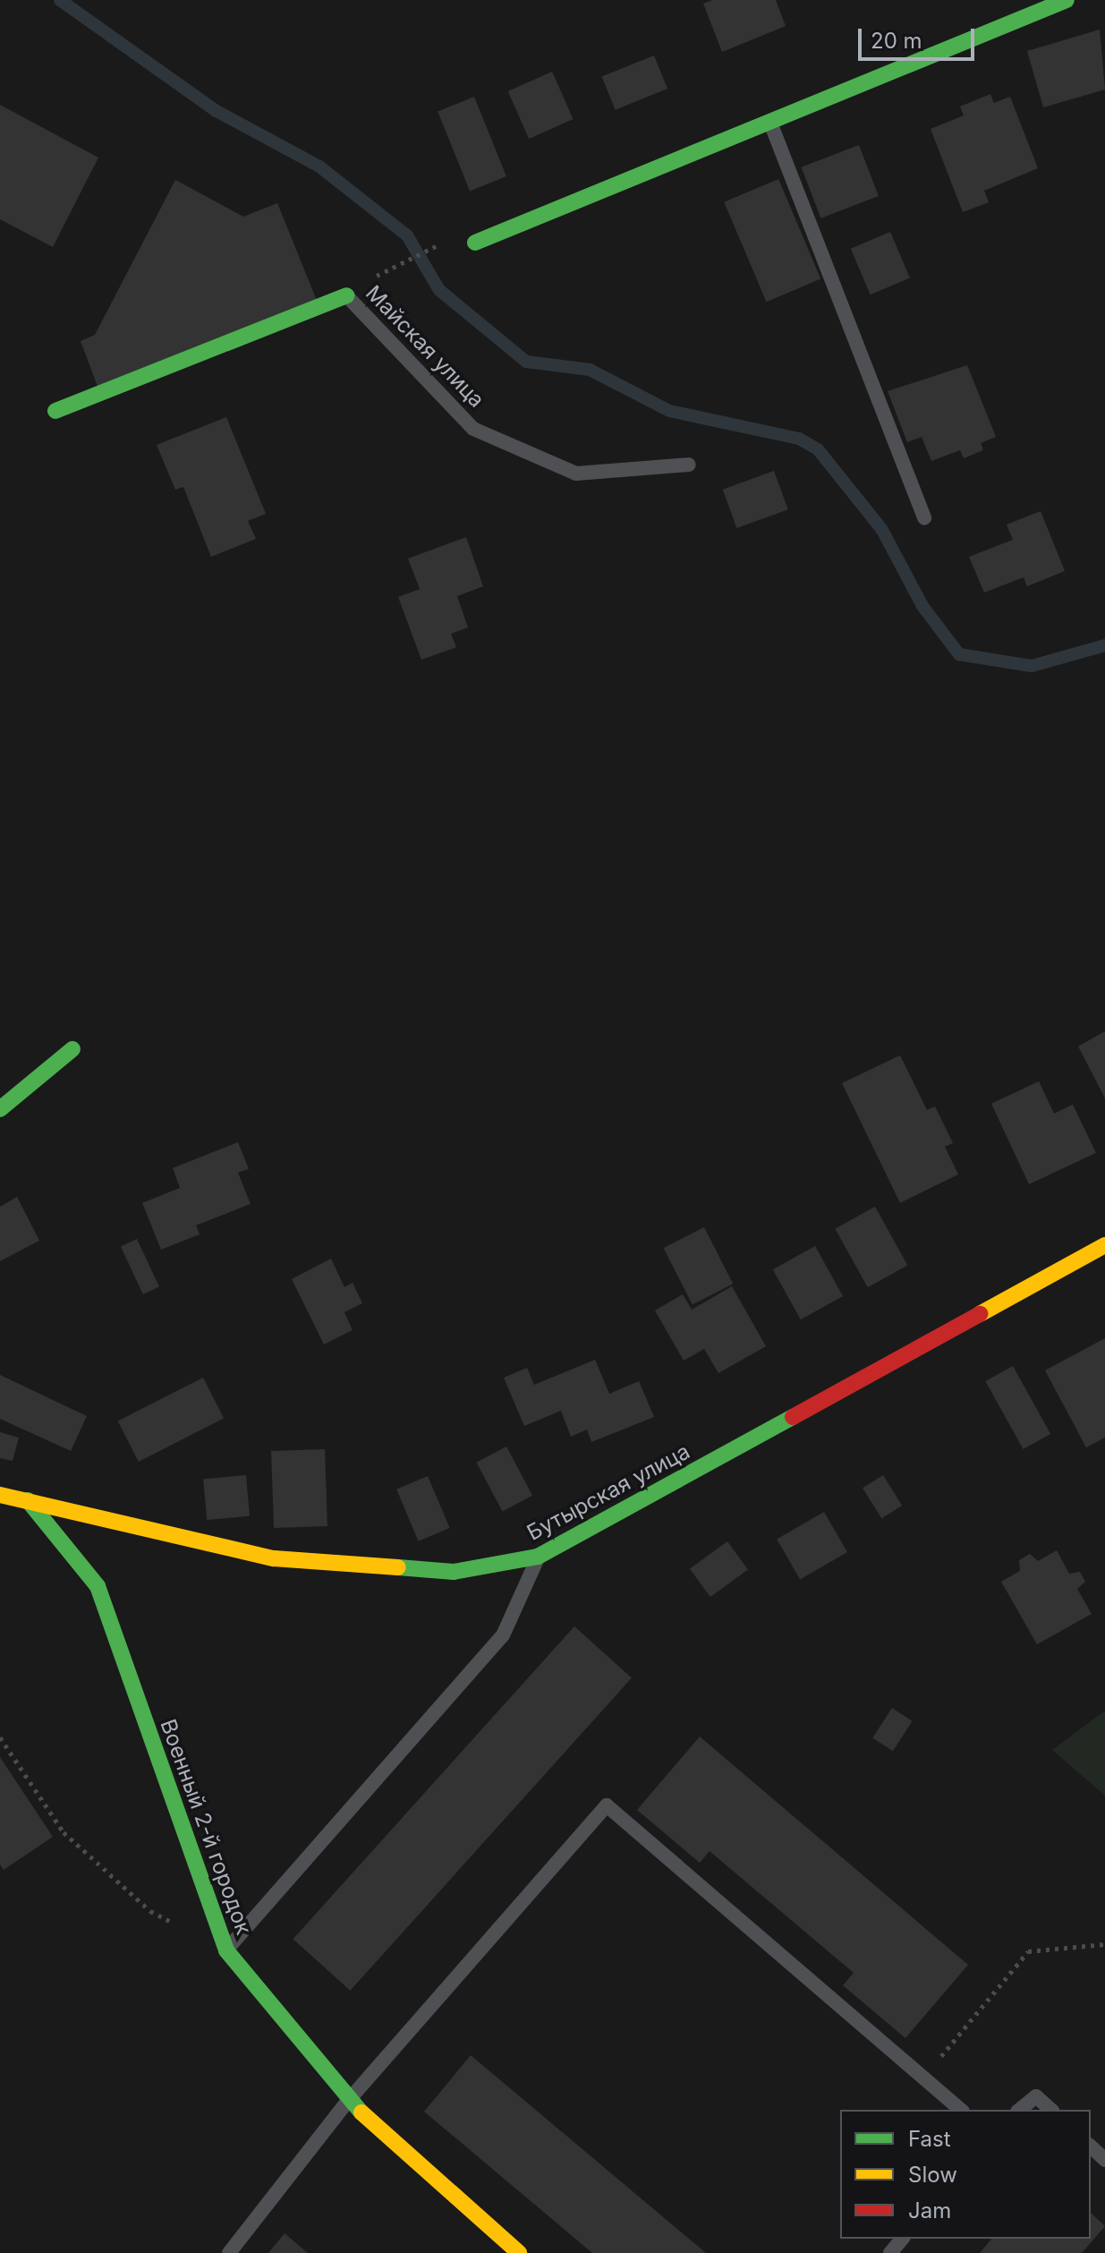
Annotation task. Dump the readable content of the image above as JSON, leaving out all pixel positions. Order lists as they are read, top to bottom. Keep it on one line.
{"streets":{"street":["Майская улица","Бутырская улица","Военный 2-й городок"]},"crossings":[["Бутырская улица","Военный 2-й городок"]],"legend":["Fast","Slow","Jam"],"scale_bar":"20 m"}
